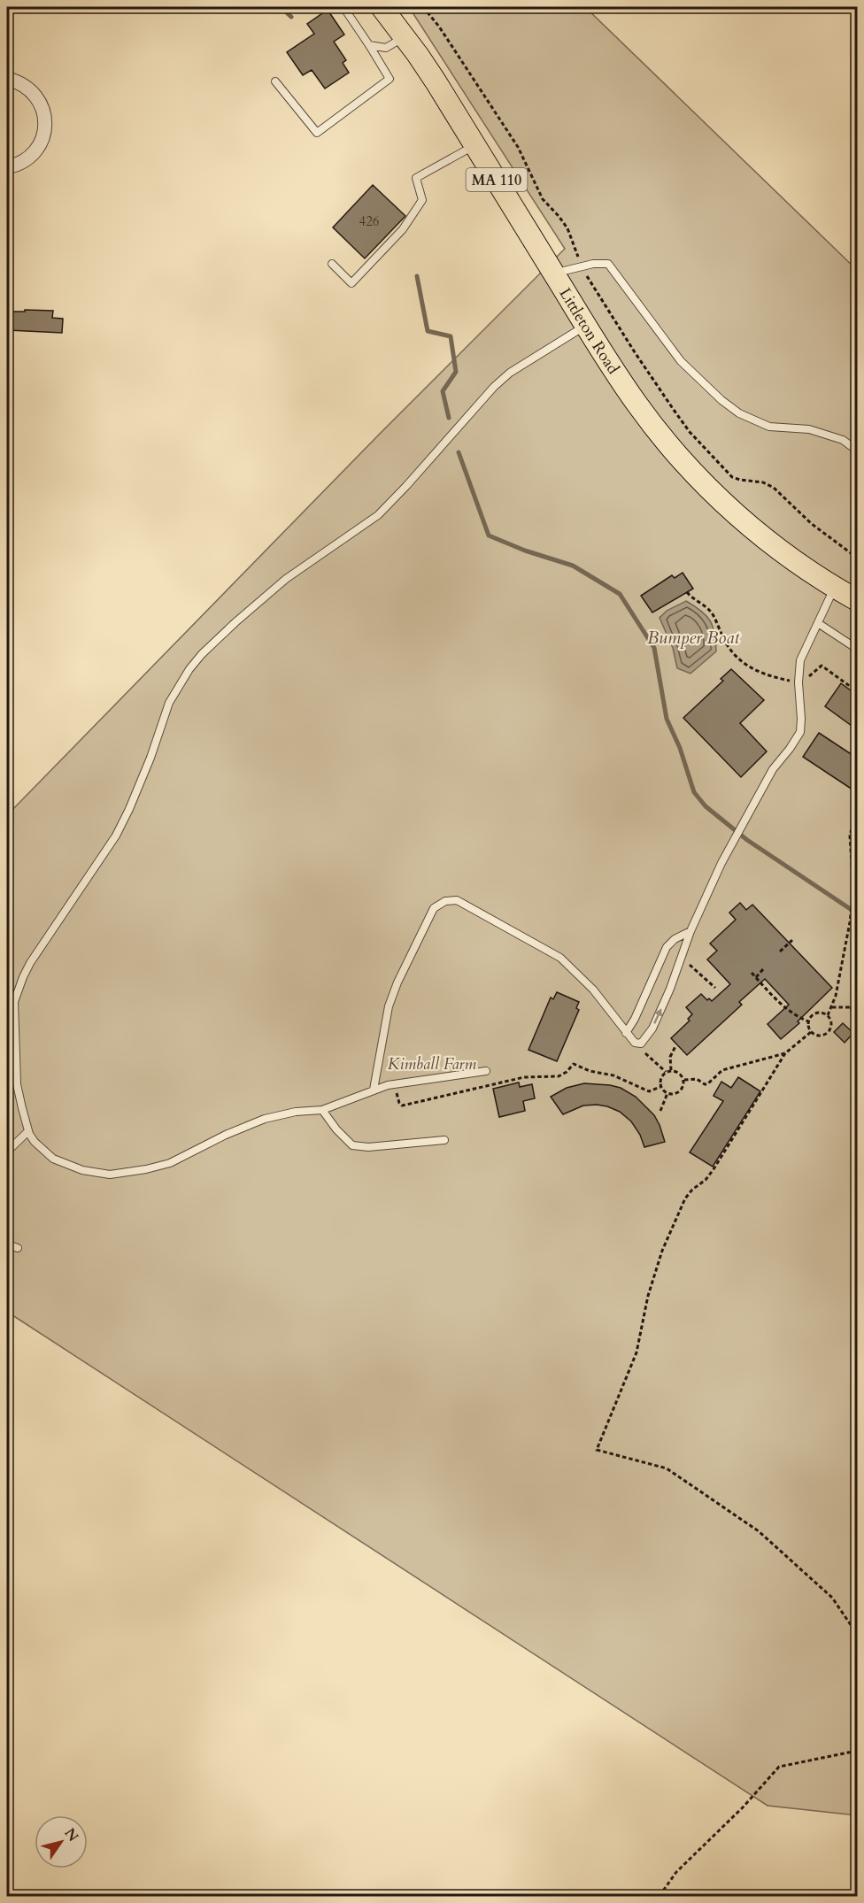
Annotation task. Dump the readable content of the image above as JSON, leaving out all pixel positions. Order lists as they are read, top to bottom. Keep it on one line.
{"streets":{"main road":["MA 110","Littleton Road"]},"water":["Bumper Boat"],"parks":["Kimball Farm"],"house_numbers":["426"],"north":"top right"}
